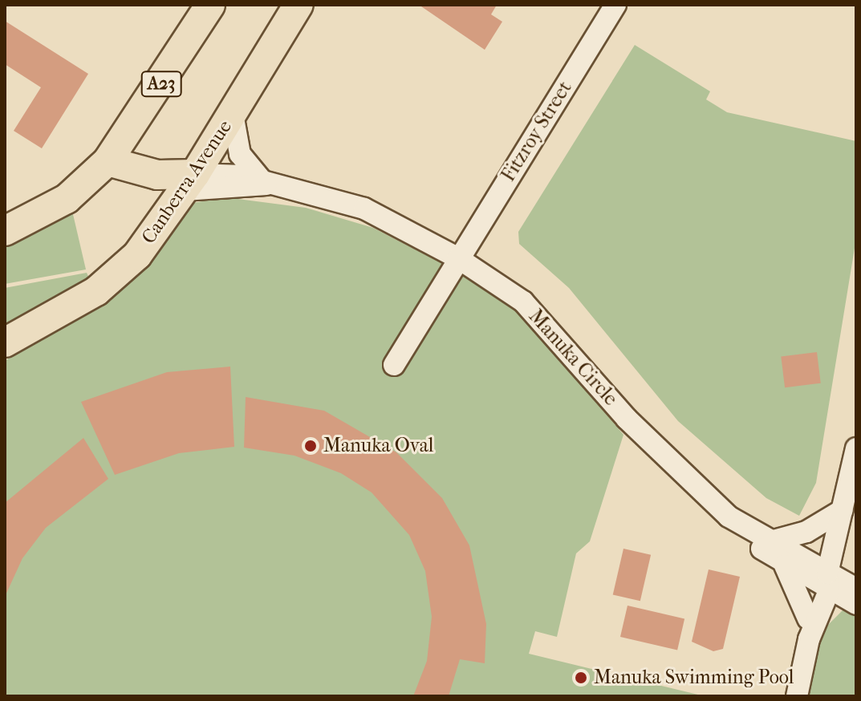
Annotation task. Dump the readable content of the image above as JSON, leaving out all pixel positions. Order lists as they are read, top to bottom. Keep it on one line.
{"streets":{"highway":["A23","Canberra Avenue"],"street":["Fitzroy Street","Manuka Circle"]},"crossings":[["Fitzroy Street","Manuka Circle"],["Canberra Avenue","Manuka Circle"]],"places":["Manuka Oval","Manuka Swimming Pool"]}
